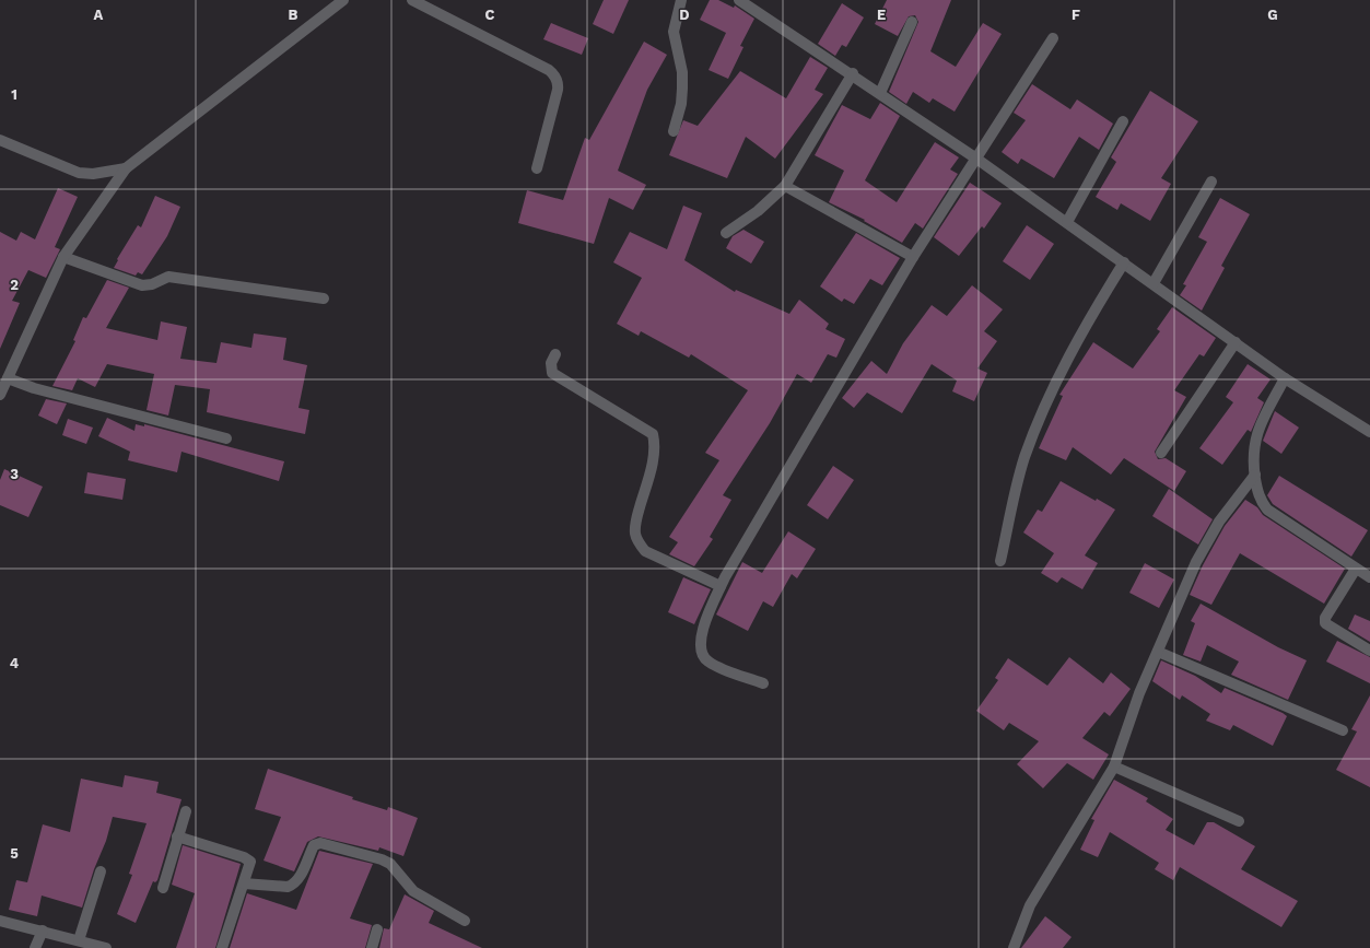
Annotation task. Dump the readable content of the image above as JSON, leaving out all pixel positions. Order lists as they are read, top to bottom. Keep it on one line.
{"grid":{"columns":["A","B","C","D","E","F","G"],"rows":["1","2","3","4","5"]}}
